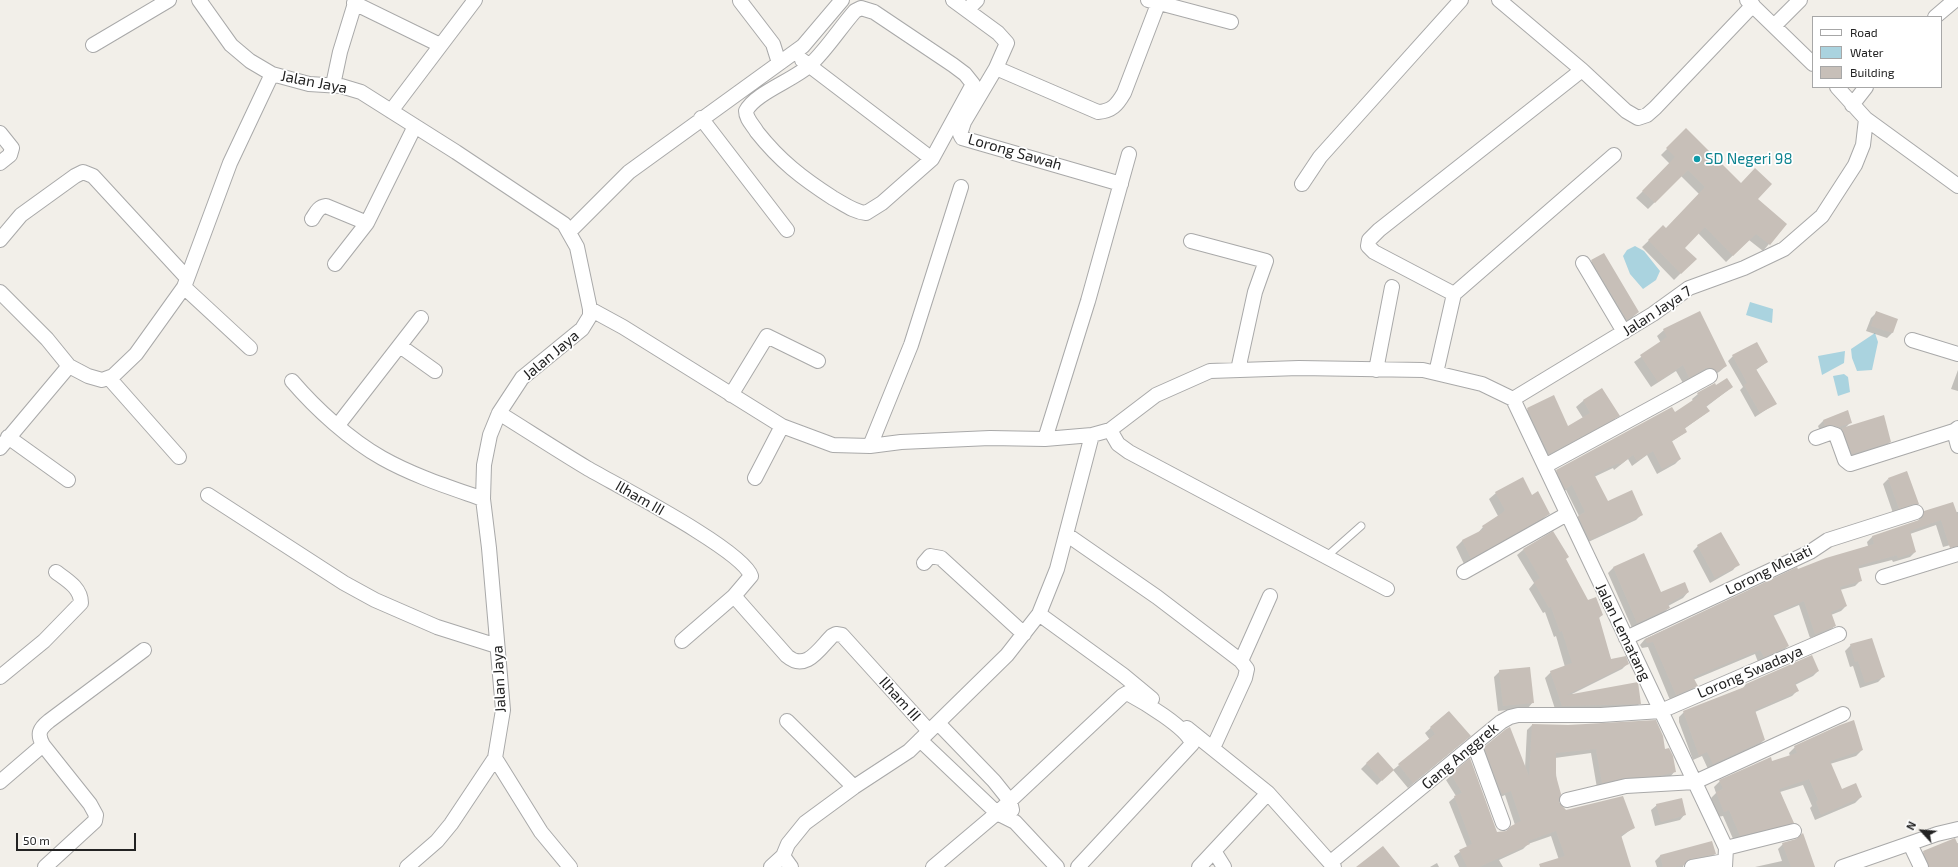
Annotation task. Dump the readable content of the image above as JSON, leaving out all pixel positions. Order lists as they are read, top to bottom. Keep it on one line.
{"streets":{"street":["Jalan Jaya","Lorong Sawah","Jalan Jaya 7","Ilham III","Lorong Melati","Jalan Lematang","Lorong Swadaya","Gang Anggrek"]},"crossings":[["Jalan Jaya","Ilham III"],["Jalan Jaya 7","Jalan Lematang"],["Lorong Melati","Jalan Lematang"],["Jalan Lematang","Lorong Swadaya"],["Jalan Lematang","Gang Anggrek"],["Lorong Swadaya","Gang Anggrek"]],"places":["SD Negeri 98"],"legend":["Road","Water","Building"],"scale_bar":"50 m","north":"top left"}
